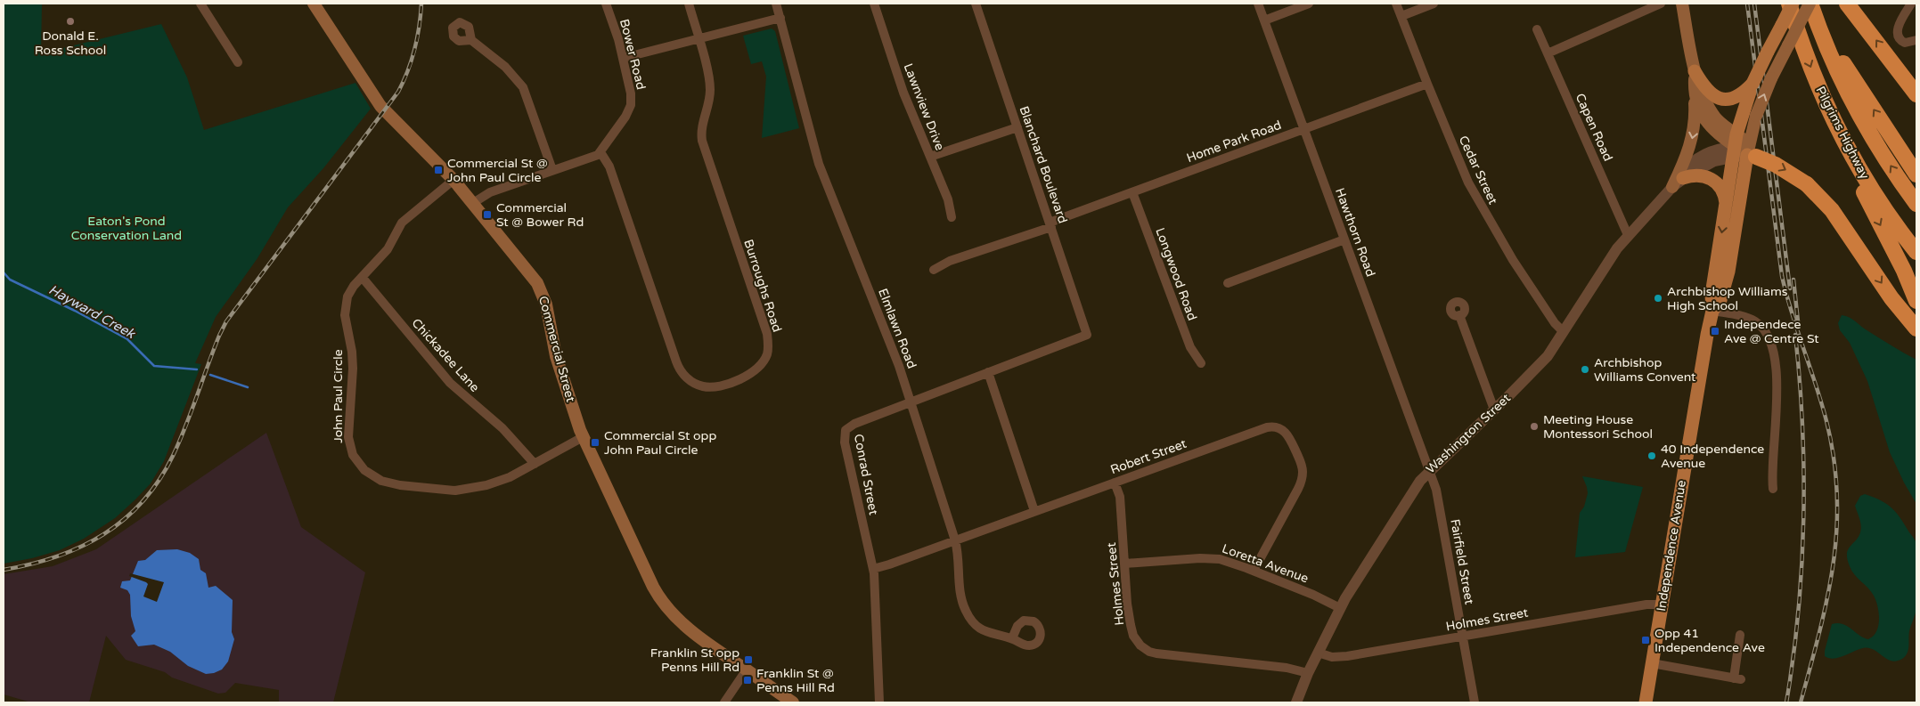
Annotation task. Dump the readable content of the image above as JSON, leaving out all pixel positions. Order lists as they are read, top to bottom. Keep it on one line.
{"streets":{"highway":["Pilgrims Highway"],"main road":["Commercial Street","Independence Avenue"],"street":["Bower Road","Lawnview Drive","Capen Road","Home Park Road","Blanchard Boulevard","Cedar Street","Hawthorn Road","Longwood Road","Burroughs Road","Elmlawn Road","Chickadee Lane","John Paul Circle","Washington Street","Robert Street","Conrad Street","Fairfield Street","Loretta Avenue","Holmes Street"]},"crossings":[["Bower Road","Burroughs Road"],["Capen Road","Washington Street"],["Home Park Road","Blanchard Boulevard"],["Home Park Road","Cedar Street"],["Home Park Road","Hawthorn Road"],["Home Park Road","Longwood Road"],["Blanchard Boulevard","Conrad Street"],["Cedar Street","Washington Street"],["Hawthorn Road","Washington Street"],["Hawthorn Road","Fairfield Street"],["Elmlawn Road","Robert Street"],["Elmlawn Road","Conrad Street"],["Commercial Street","John Paul Circle"],["Chickadee Lane","John Paul Circle"],["Washington Street","Independence Avenue"],["Washington Street","Fairfield Street"],["Washington Street","Loretta Avenue"],["Washington Street","Holmes Street"],["Robert Street","Conrad Street"],["Robert Street","Loretta Avenue"],["Robert Street","Holmes Street"],["Independence Avenue","Holmes Street"],["Fairfield Street","Holmes Street"],["Loretta Avenue","Holmes Street"]],"water":["Hayward Creek"],"parks":["Eaton's Pond Conservation Land"],"places":{"other":["Donald E. Ross School","Archbishop Williams High School","Archbishop Williams Convent","Meeting House Montessori School","40 Independence Avenue"],"transit":["Commercial St @ John Paul Circle","Commercial St @ Bower Rd","Independece Ave @ Centre St","Commercial St opp John Paul Circle","Opp 41 Independence Ave","Franklin St opp Penns Hill Rd","Franklin St @ Penns Hill Rd"]}}
